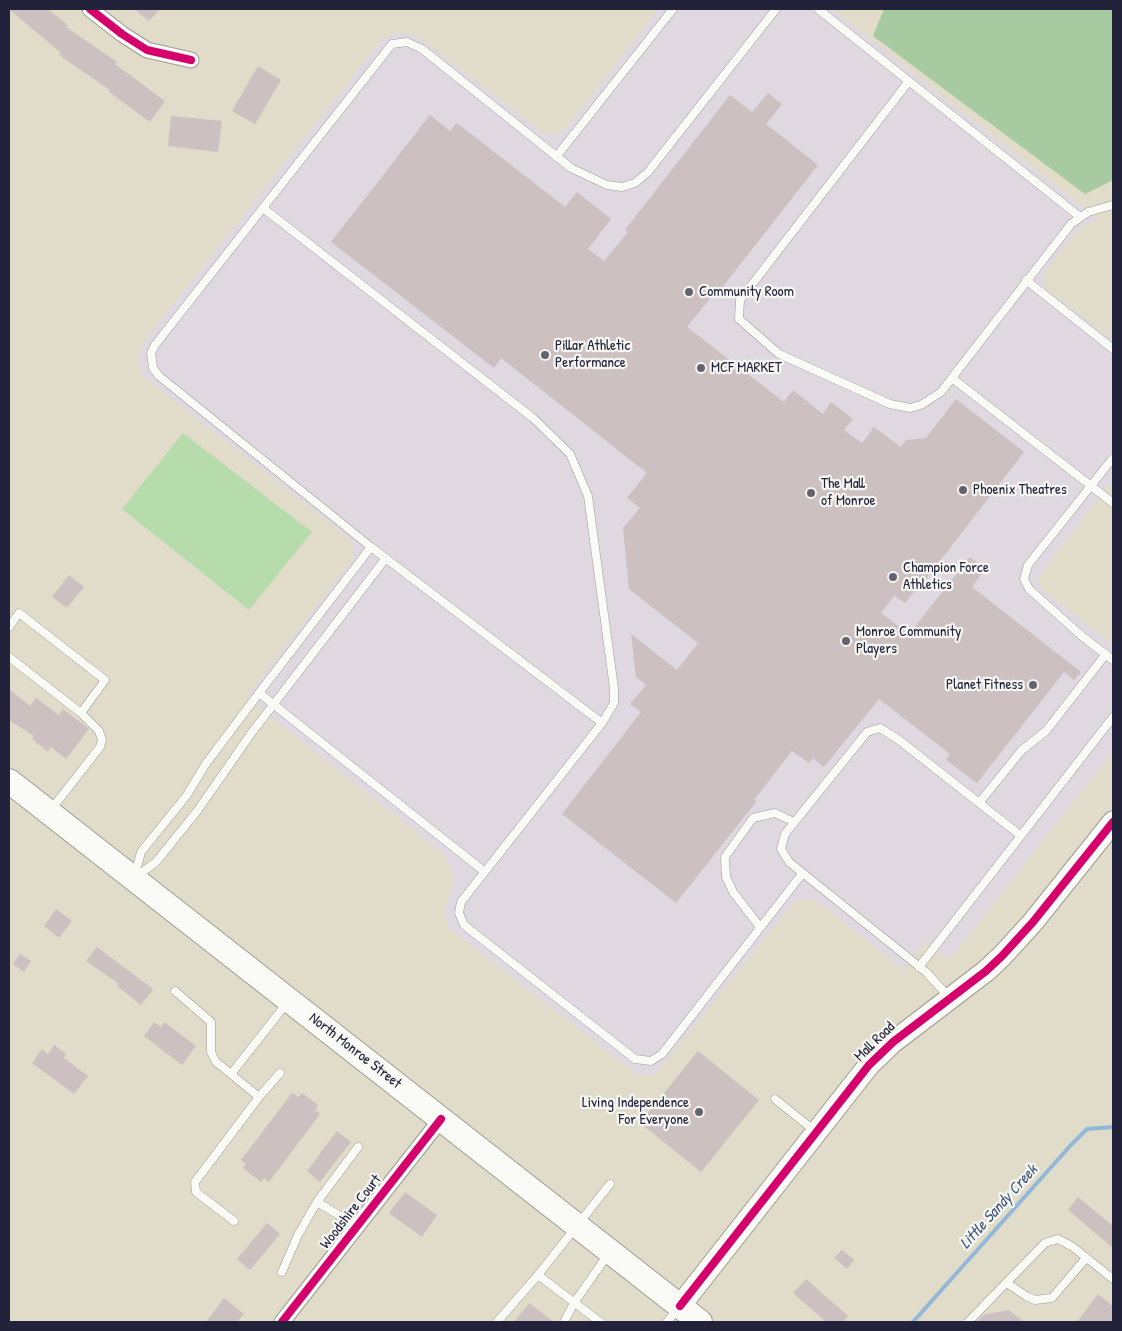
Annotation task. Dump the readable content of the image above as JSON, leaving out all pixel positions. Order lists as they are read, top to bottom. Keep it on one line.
{"streets":{"main road":["North Monroe Street"],"street":["Mall Road","Woodshire Court"]},"crossings":[["Mall Road","North Monroe Street"],["North Monroe Street","Woodshire Court"]],"water":["Little Sandy Creek"],"places":["Community Room","Pillar Athletic Performance","MCF MARKET","Phoenix Theatres","The Mall of Monroe","Champion Force Athletics","Monroe Community Players","Planet Fitness","Living Independence For Everyone"]}
